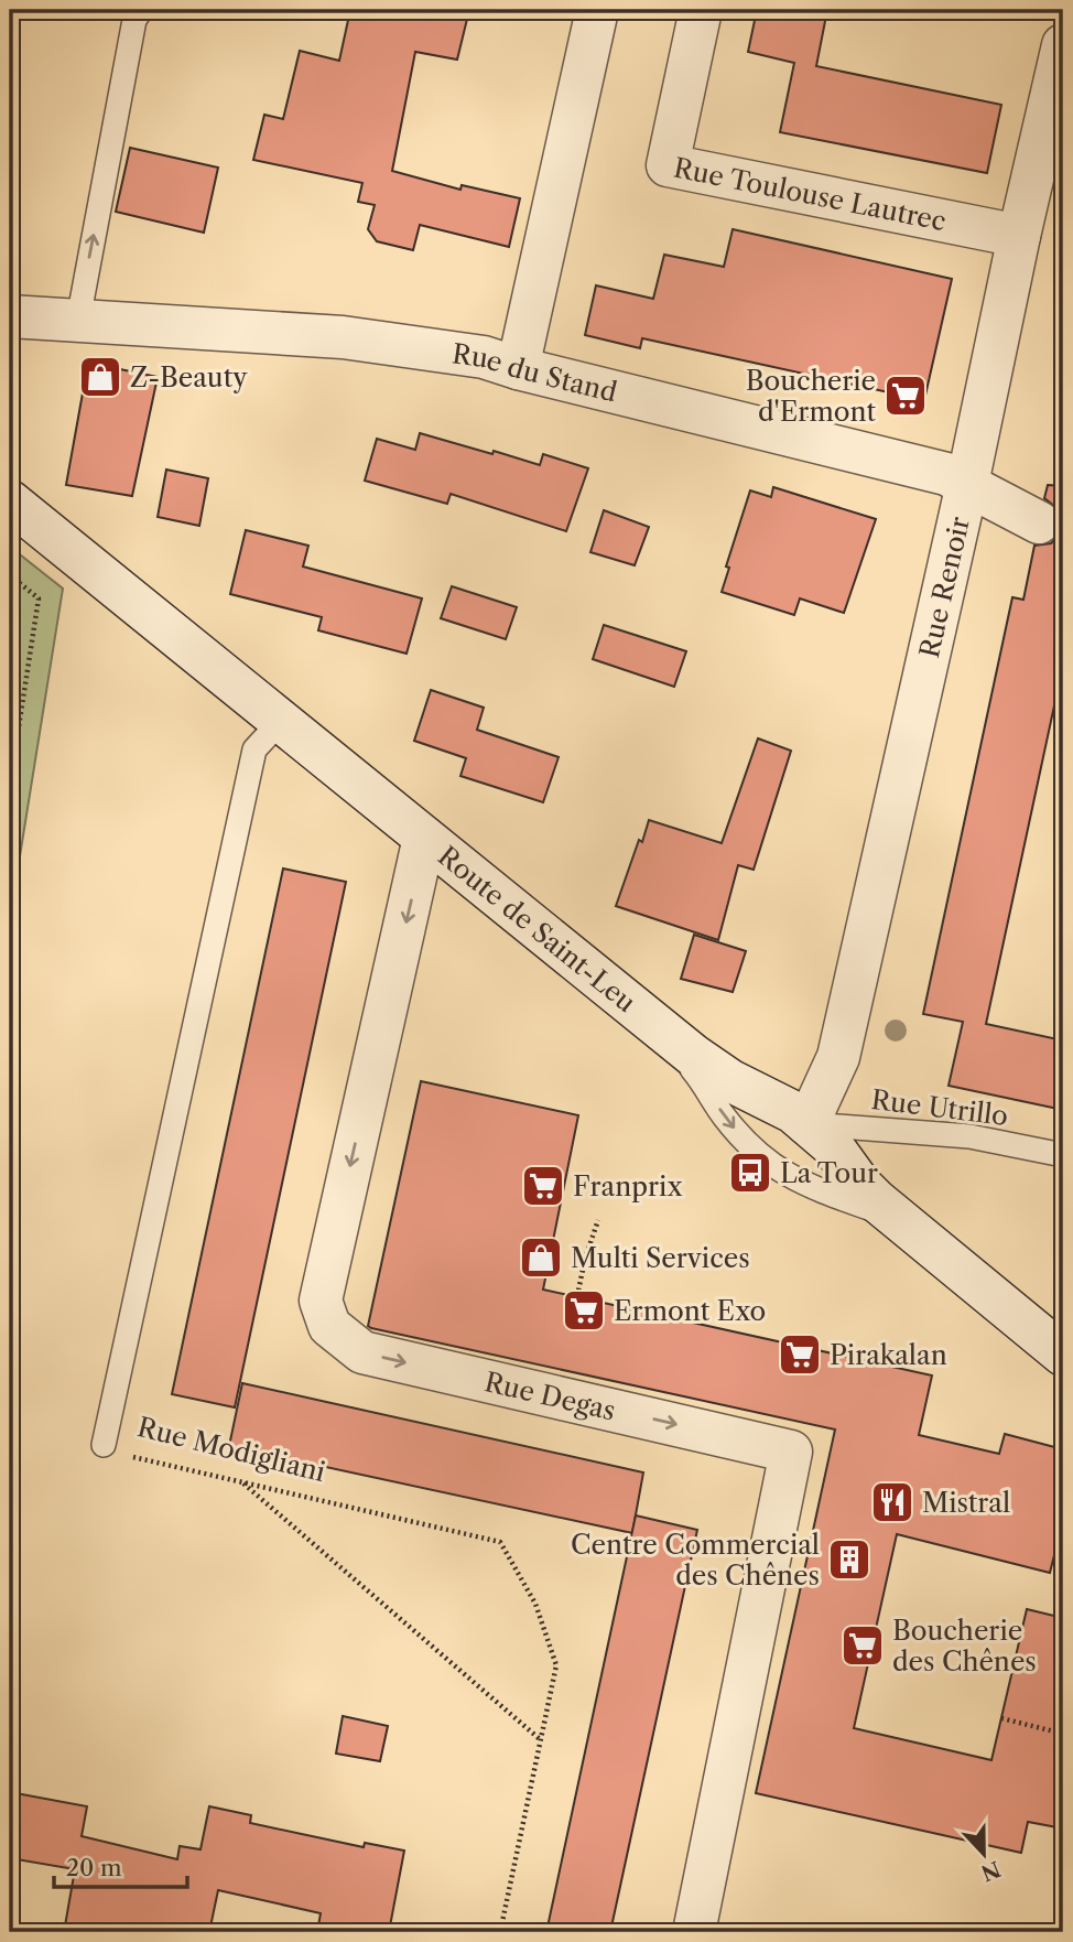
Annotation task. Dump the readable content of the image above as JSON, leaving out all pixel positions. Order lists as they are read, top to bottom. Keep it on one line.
{"streets":{"street":["Rue Toulouse Lautrec","Rue du Stand","Rue Renoir","Route de Saint-Leu","Rue Degas"],"lane":["Rue Utrillo","Rue Modigliani"]},"crossings":[["Rue Toulouse Lautrec","Rue Renoir"],["Rue du Stand","Rue Renoir"],["Rue Renoir","Route de Saint-Leu"],["Rue Renoir","Rue Utrillo"],["Route de Saint-Leu","Rue Utrillo"],["Route de Saint-Leu","Rue Degas"],["Route de Saint-Leu","Rue Modigliani"]],"places":{"shop":["Z-Beauty","Multi Services"],"supermarket":["Boucherie d'Ermont","Franprix","Ermont Exo","Pirakalan","Boucherie des Chênes"],"bus stop":["La Tour"],"restaurant":["Mistral"],"building":["Centre Commercial des Chênes"]},"scale_bar":"20 m","north":"bottom"}
